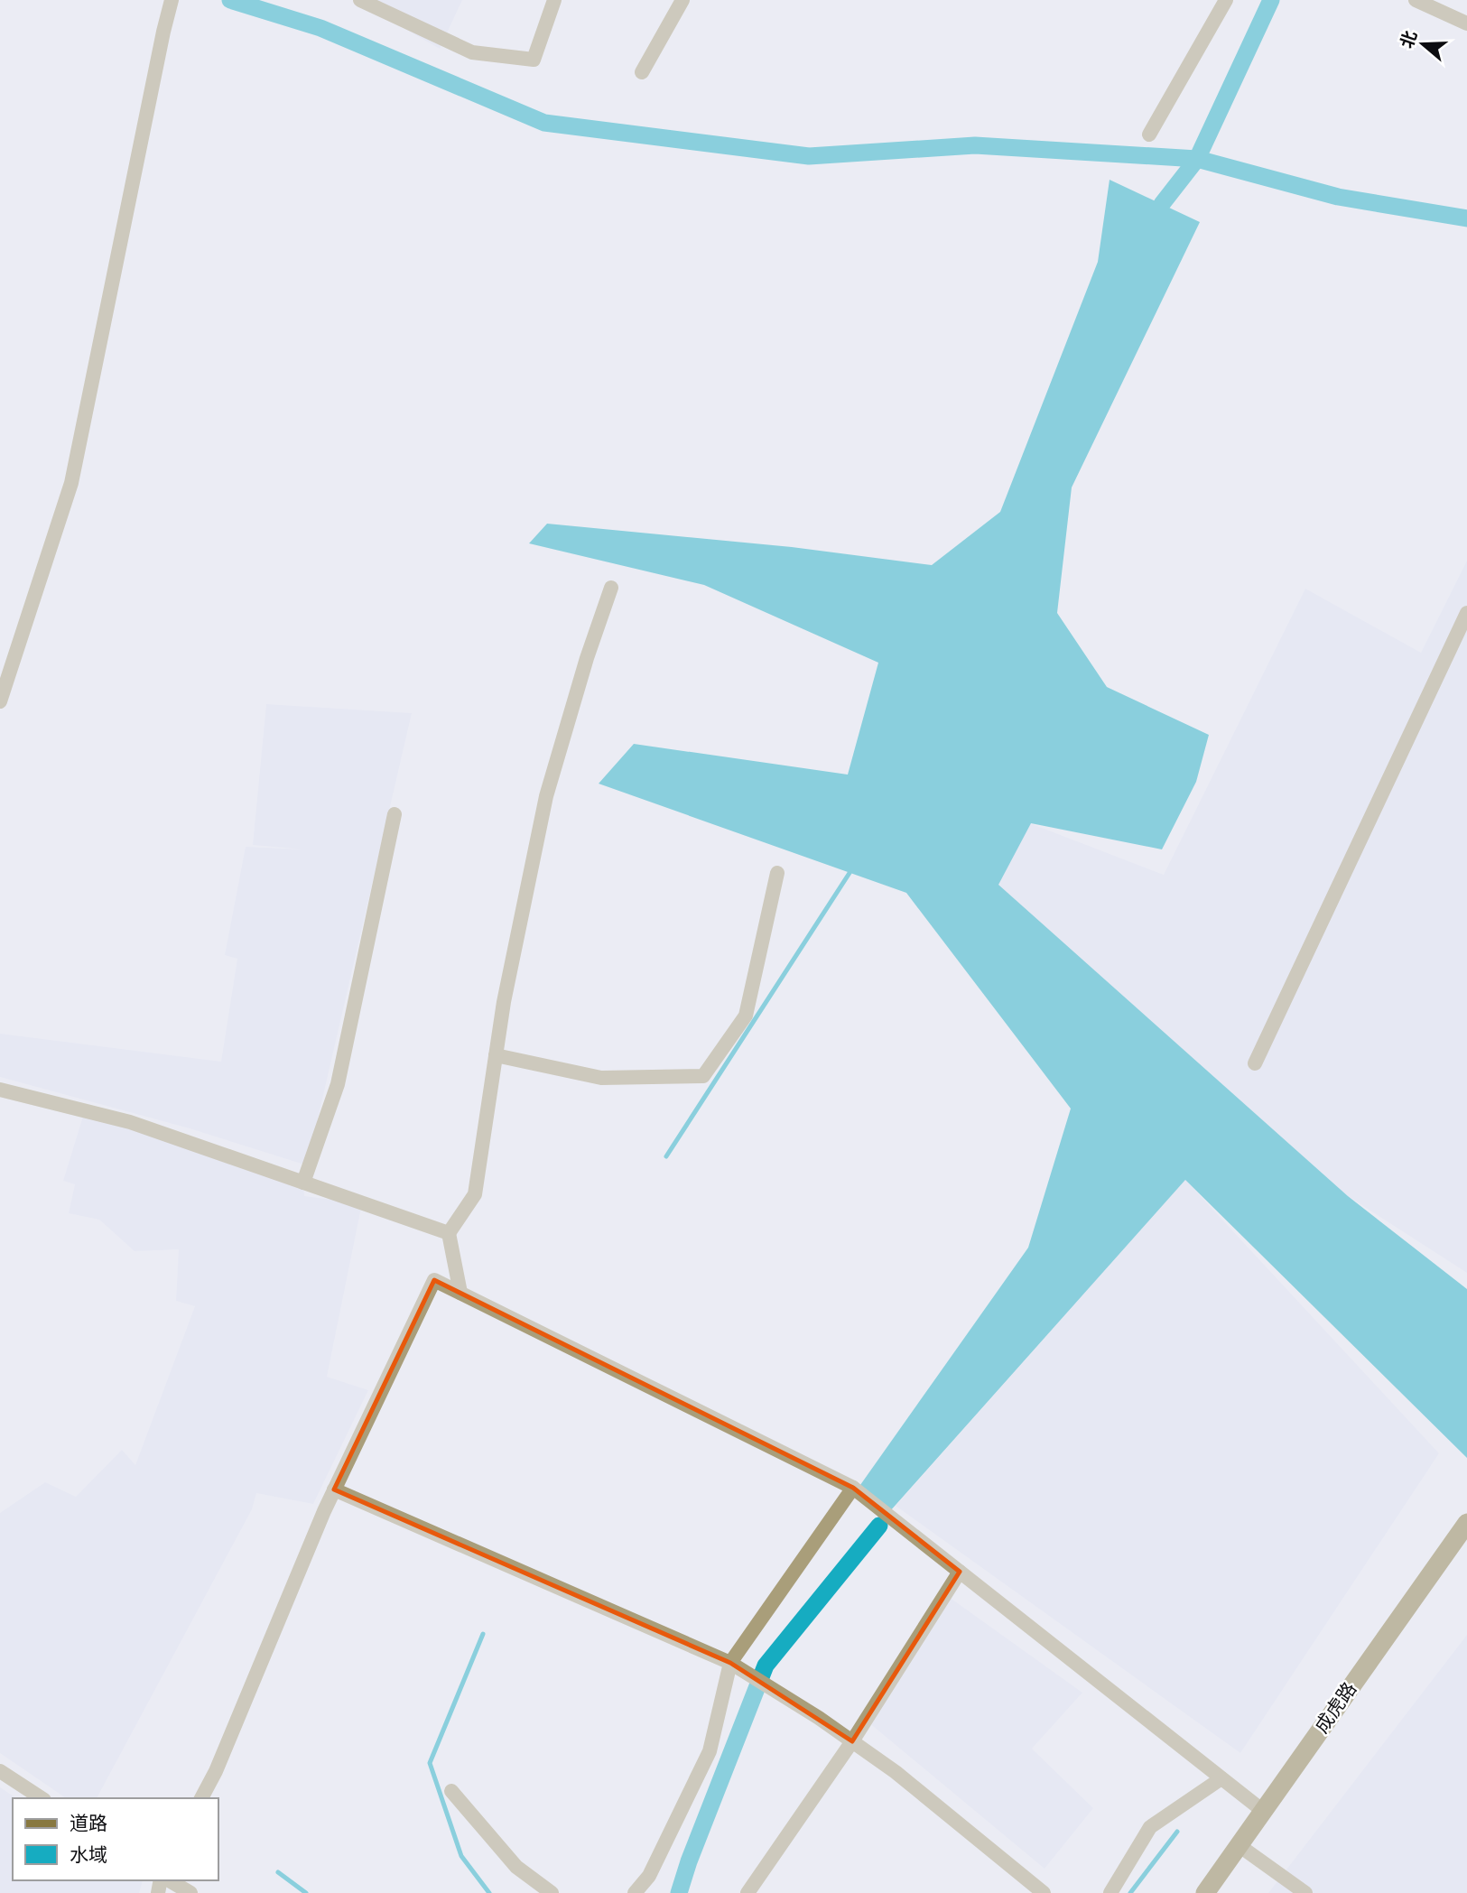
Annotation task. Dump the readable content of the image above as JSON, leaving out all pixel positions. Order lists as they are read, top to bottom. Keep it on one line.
{"streets":{"street":["成虎路"]},"legend":["道路","水域"],"north":"left"}
